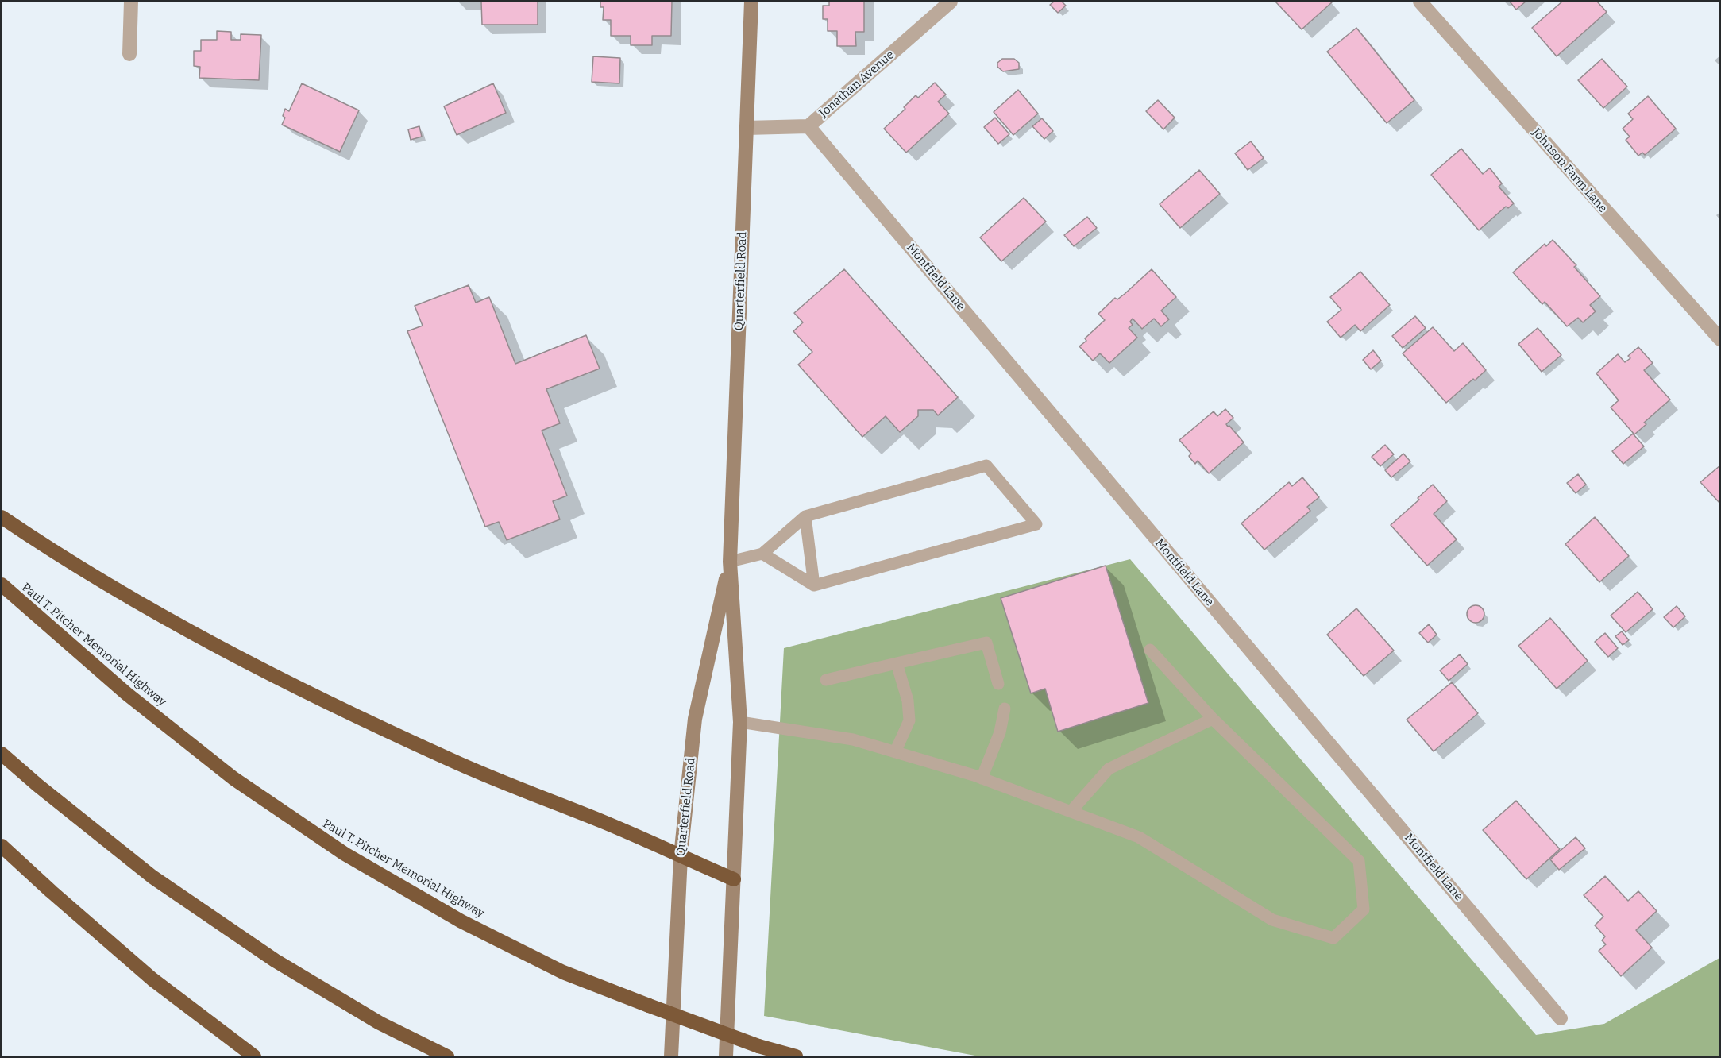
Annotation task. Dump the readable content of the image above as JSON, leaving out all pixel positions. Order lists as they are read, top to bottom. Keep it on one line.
{"streets":{"highway":["Paul T. Pitcher Memorial Highway"],"main road":["Quarterfield Road"],"street":["Jonathan Avenue","Johnson Farm Lane","Montfield Lane"]},"crossings":[["Jonathan Avenue","Montfield Lane"],["Jonathan Avenue","Quarterfield Road"]]}
